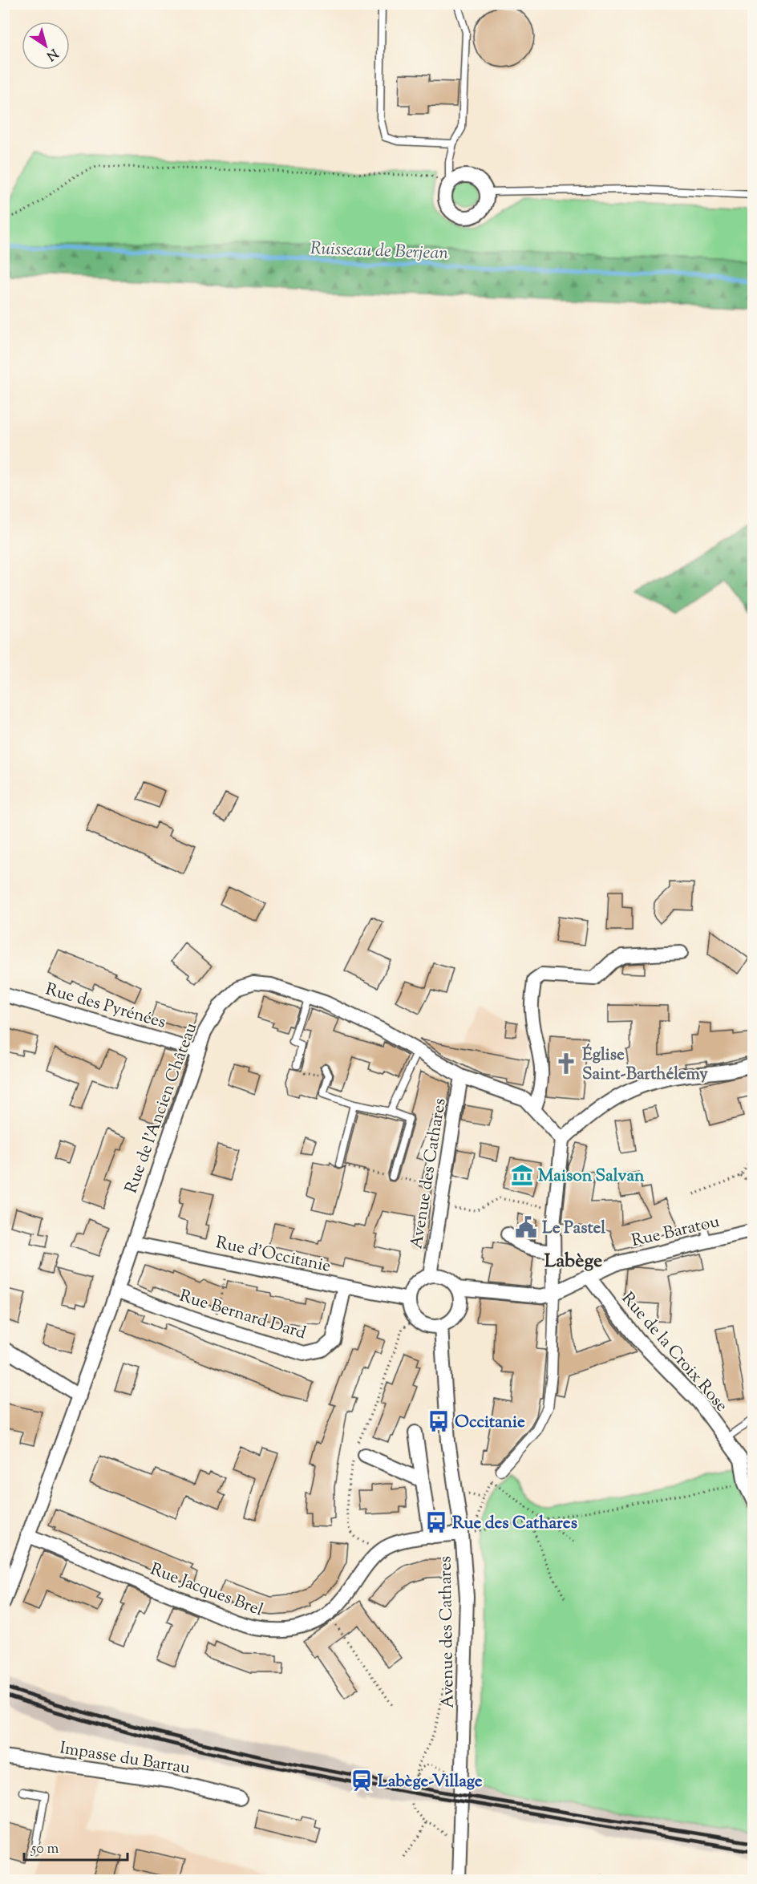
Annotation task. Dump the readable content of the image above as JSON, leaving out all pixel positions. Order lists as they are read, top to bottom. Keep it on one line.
{"streets":{"street":["Rue des Pyrénées","Rue de l'Ancien Château","Avenue des Cathares","Rue Baratou","Rue d'Occitanie","Rue Bernard Dard","Rue de la Croix Rose","Rue Jacques Brel","Impasse du Barrau"]},"crossings":[["Rue des Pyrénées","Rue de l'Ancien Château"],["Rue de l'Ancien Château","Avenue des Cathares"],["Rue de l'Ancien Château","Rue d'Occitanie"],["Rue de l'Ancien Château","Rue Bernard Dard"],["Rue de l'Ancien Château","Rue Jacques Brel"],["Avenue des Cathares","Rue Baratou"],["Avenue des Cathares","Rue d'Occitanie"],["Avenue des Cathares","Rue Jacques Brel"],["Rue Baratou","Rue d'Occitanie"],["Rue Baratou","Rue de la Croix Rose"],["Rue d'Occitanie","Rue Bernard Dard"]],"districts":["Labège"],"water":["Ruisseau de Berjean"],"places":{"church":["Église Saint-Barthélemy"],"museum":["Maison Salvan"],"public building":["Le Pastel"],"bus stop":["Occitanie","Rue des Cathares"],"station":["Labège-Village"]},"scale_bar":"50 m","north":"bottom right"}
